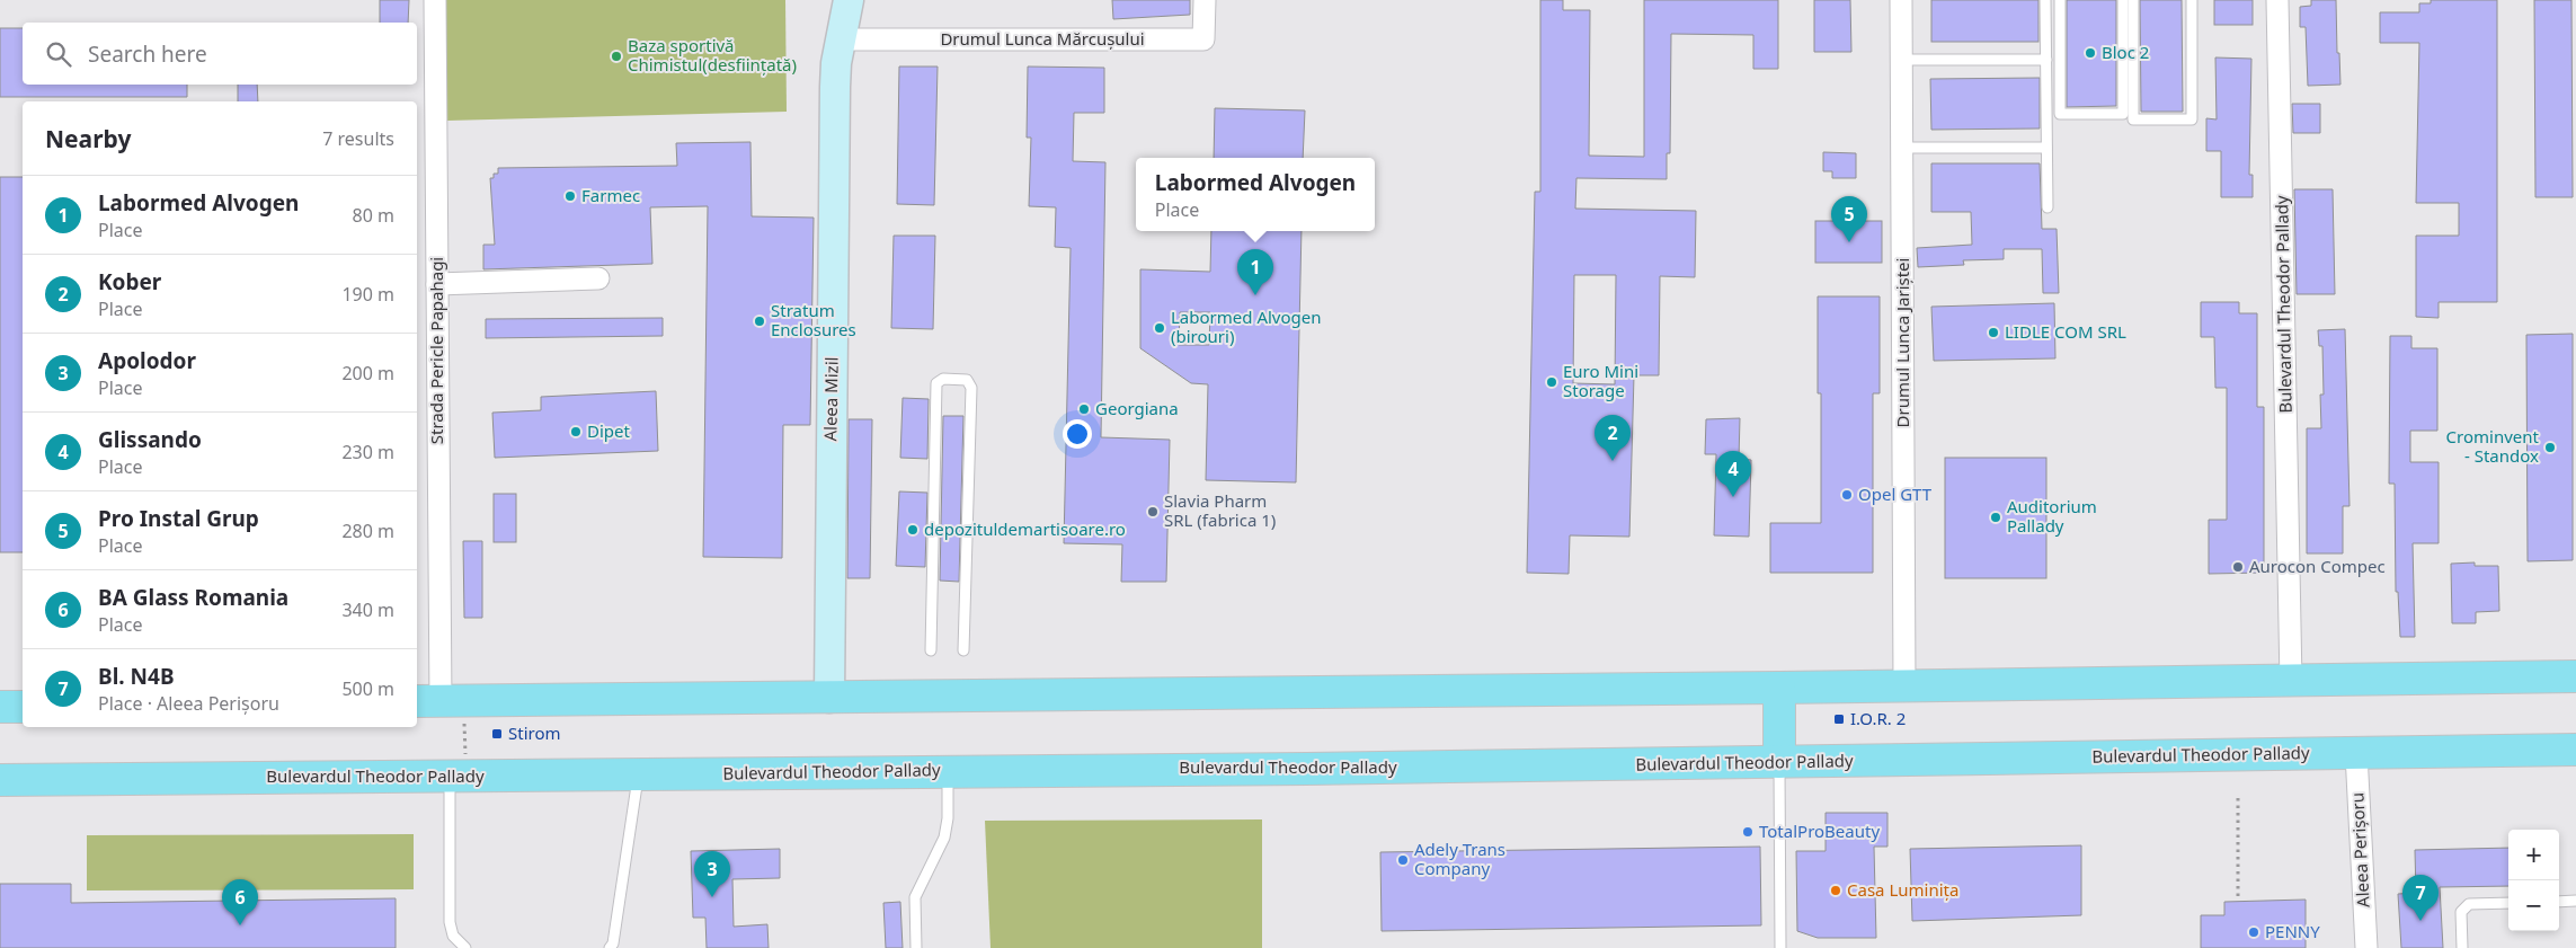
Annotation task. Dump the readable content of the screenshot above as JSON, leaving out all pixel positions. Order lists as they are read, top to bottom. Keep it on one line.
{"streets":{"main road":["Bulevardul Theodor Pallady"],"street":["Drumul Lunca Mărcușului","Drumul Lunca Jariștei","Strada Pericle Papahagi","Aleea Mizil","Aleea Perișoru"]},"crossings":[["Drumul Lunca Mărcușului","Aleea Mizil"],["Bulevardul Theodor Pallady","Aleea Perișoru"]],"places":{"other":["Bloc 2","Baza sportivă Chimistul(desființată)","Farmec","Stratum Enclosures","Labormed Alvogen (birouri)","LIDLE COM SRL","Euro Mini Storage","Georgiana","Dipet","Crominvent - Standox","Opel GTT","Slavia Pharm SRL (fabrica 1)","Auditorium Pallady","depozituldemartisoare.ro","Aurocon Compec","TotalProBeauty","Adely Trans Company","Casa Luminița","PENNY"],"transit":["I.O.R. 2","Stirom"]},"page":{"search":"Search here","heading":["Nearby","7 results"],"popup":["Labormed Alvogen","Place"],"list":[{"mark":"1","name":"Labormed Alvogen","note":"Place","value":"80 m"},{"mark":"2","name":"Kober","note":"Place","value":"190 m"},{"mark":"3","name":"Apolodor","note":"Place","value":"200 m"},{"mark":"4","name":"Glissando","note":"Place","value":"230 m"},{"mark":"5","name":"Pro Instal Grup","note":"Place","value":"280 m"},{"mark":"6","name":"BA Glass Romania","note":"Place","value":"340 m"},{"mark":"7","name":"Bl. N4B","note":"Place · Aleea Perișoru","value":"500 m"}],"pins":["5","1","2","4","3","7","6"],"map_buttons":["+","−"]}}
